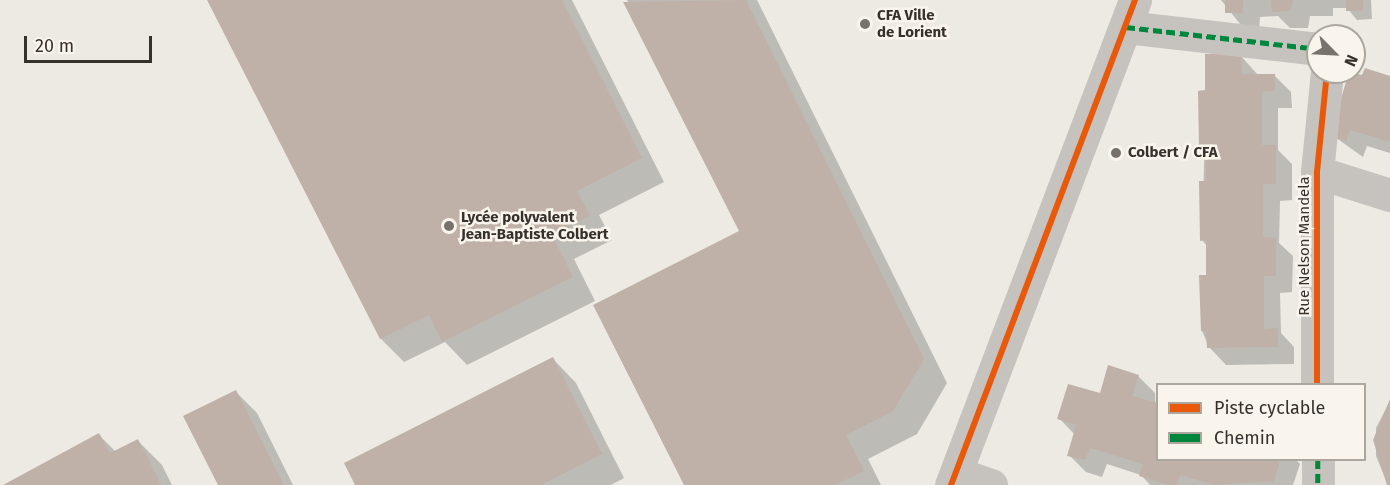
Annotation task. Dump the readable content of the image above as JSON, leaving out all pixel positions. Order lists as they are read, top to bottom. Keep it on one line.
{"streets":{"street":["Rue Nelson Mandela"]},"places":["CFA Ville de Lorient","Colbert / CFA","Lycée polyvalent Jean-Baptiste Colbert"],"legend":["Piste cyclable","Chemin"],"scale_bar":"20 m","north":"bottom right"}
